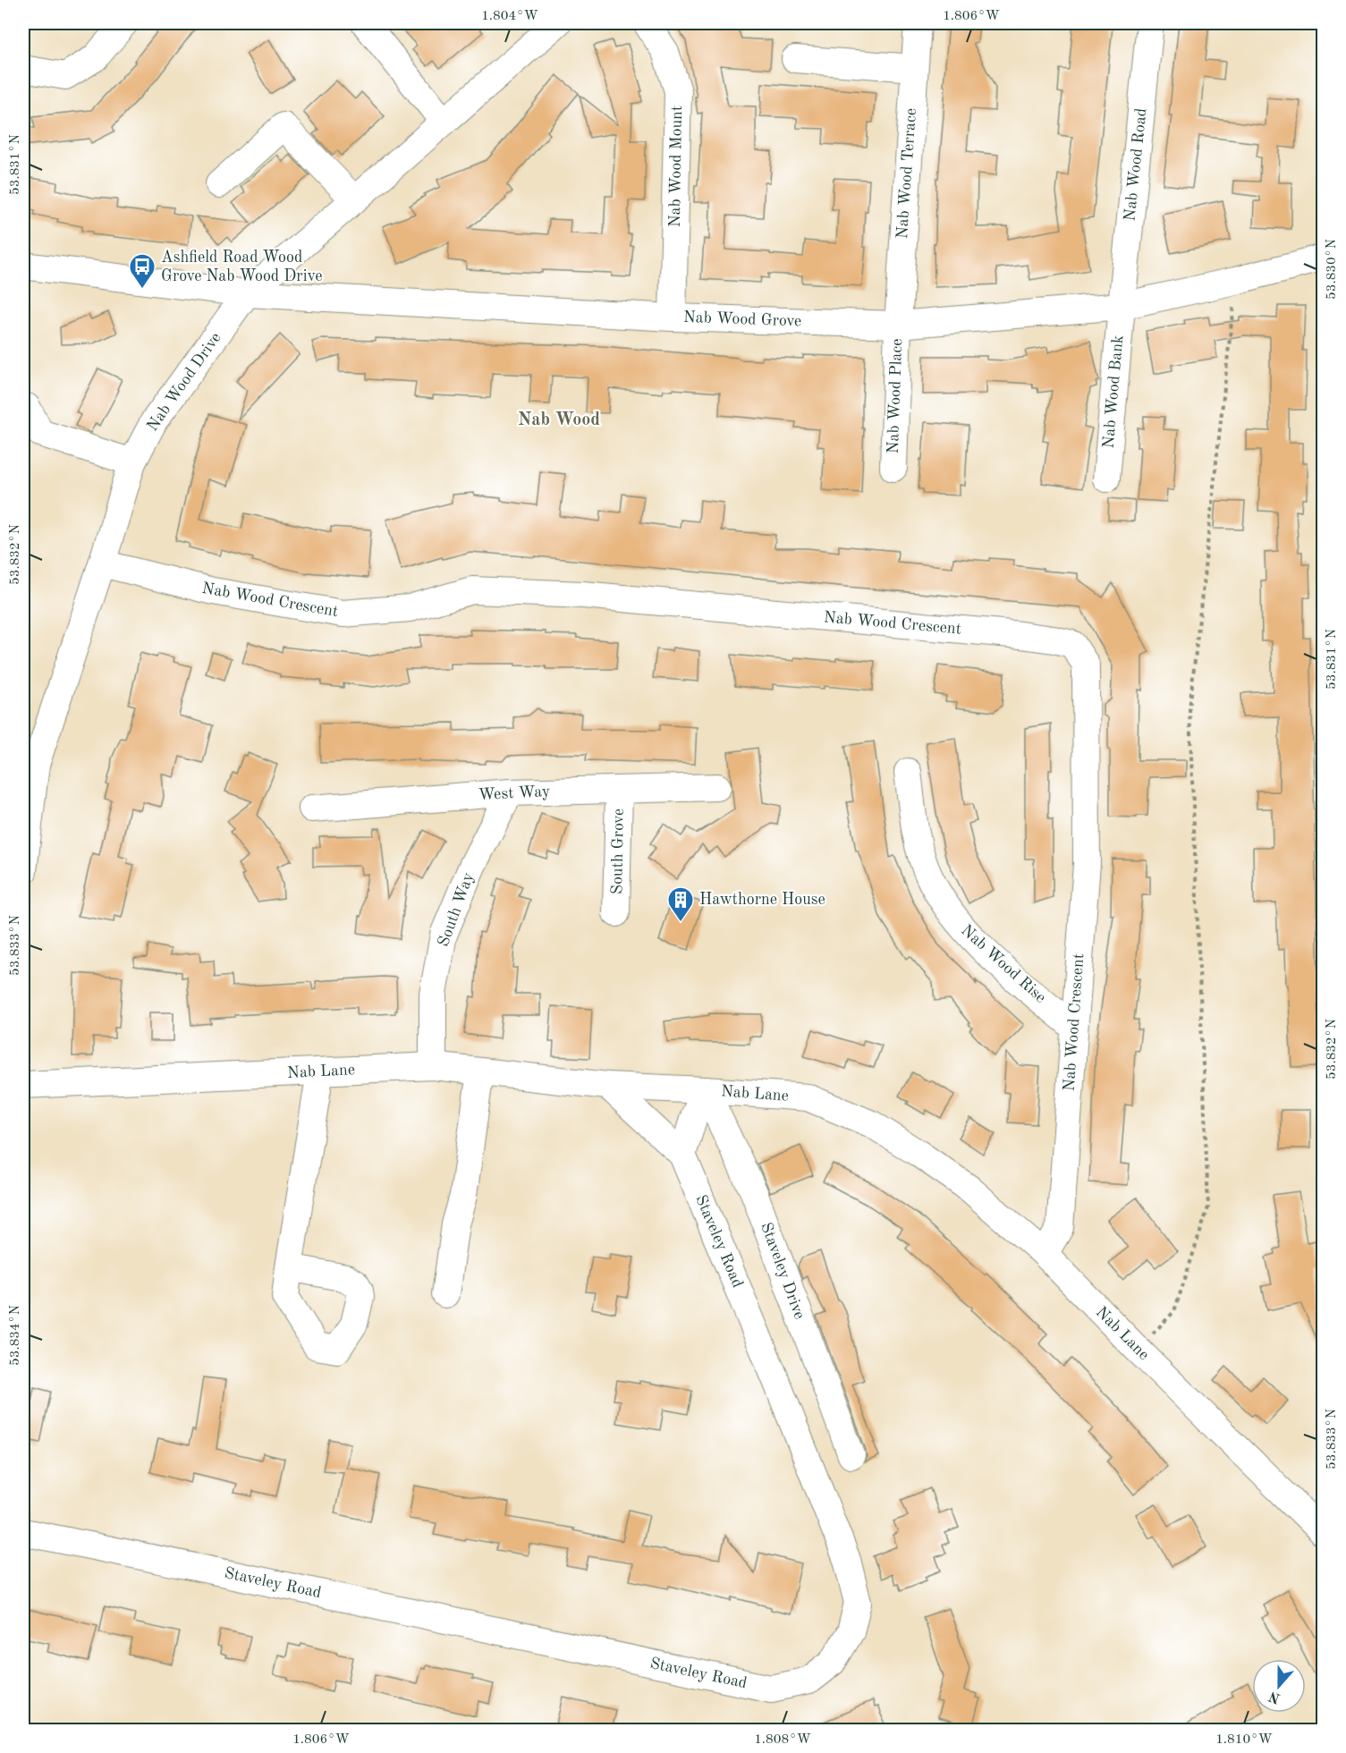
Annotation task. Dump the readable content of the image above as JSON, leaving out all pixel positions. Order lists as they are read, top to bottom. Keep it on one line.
{"streets":{"street":["Nab Wood Road","Nab Wood Mount","Nab Wood Terrace","Nab Wood Grove","Nab Wood Drive","Nab Wood Bank","Nab Wood Place","Nab Wood Crescent","West Way","South Grove","South Way","Nab Wood Rise","Nab Lane","Staveley Road","Staveley Drive"]},"crossings":[["Nab Wood Road","Nab Wood Grove"],["Nab Wood Road","Nab Wood Bank"],["Nab Wood Mount","Nab Wood Grove"],["Nab Wood Terrace","Nab Wood Grove"],["Nab Wood Terrace","Nab Wood Place"],["Nab Wood Grove","Nab Wood Drive"],["Nab Wood Grove","Nab Wood Bank"],["Nab Wood Grove","Nab Wood Place"],["Nab Wood Drive","Nab Wood Crescent"],["Nab Wood Crescent","Nab Wood Rise"],["Nab Wood Crescent","Nab Lane"],["West Way","South Grove"],["West Way","South Way"],["South Way","Nab Lane"],["Nab Lane","Staveley Road"],["Nab Lane","Staveley Drive"]],"districts":["Nab Wood"],"places":{"bus stop":["Ashfield Road Wood Grove Nab Wood Drive"],"building":["Hawthorne House"]},"north":"bottom","coordinates":["1.804°W","1.806°W","53.831°N","53.830°N","53.832°N","53.833°N","53.834°N","1.808°W","1.810°W"]}
